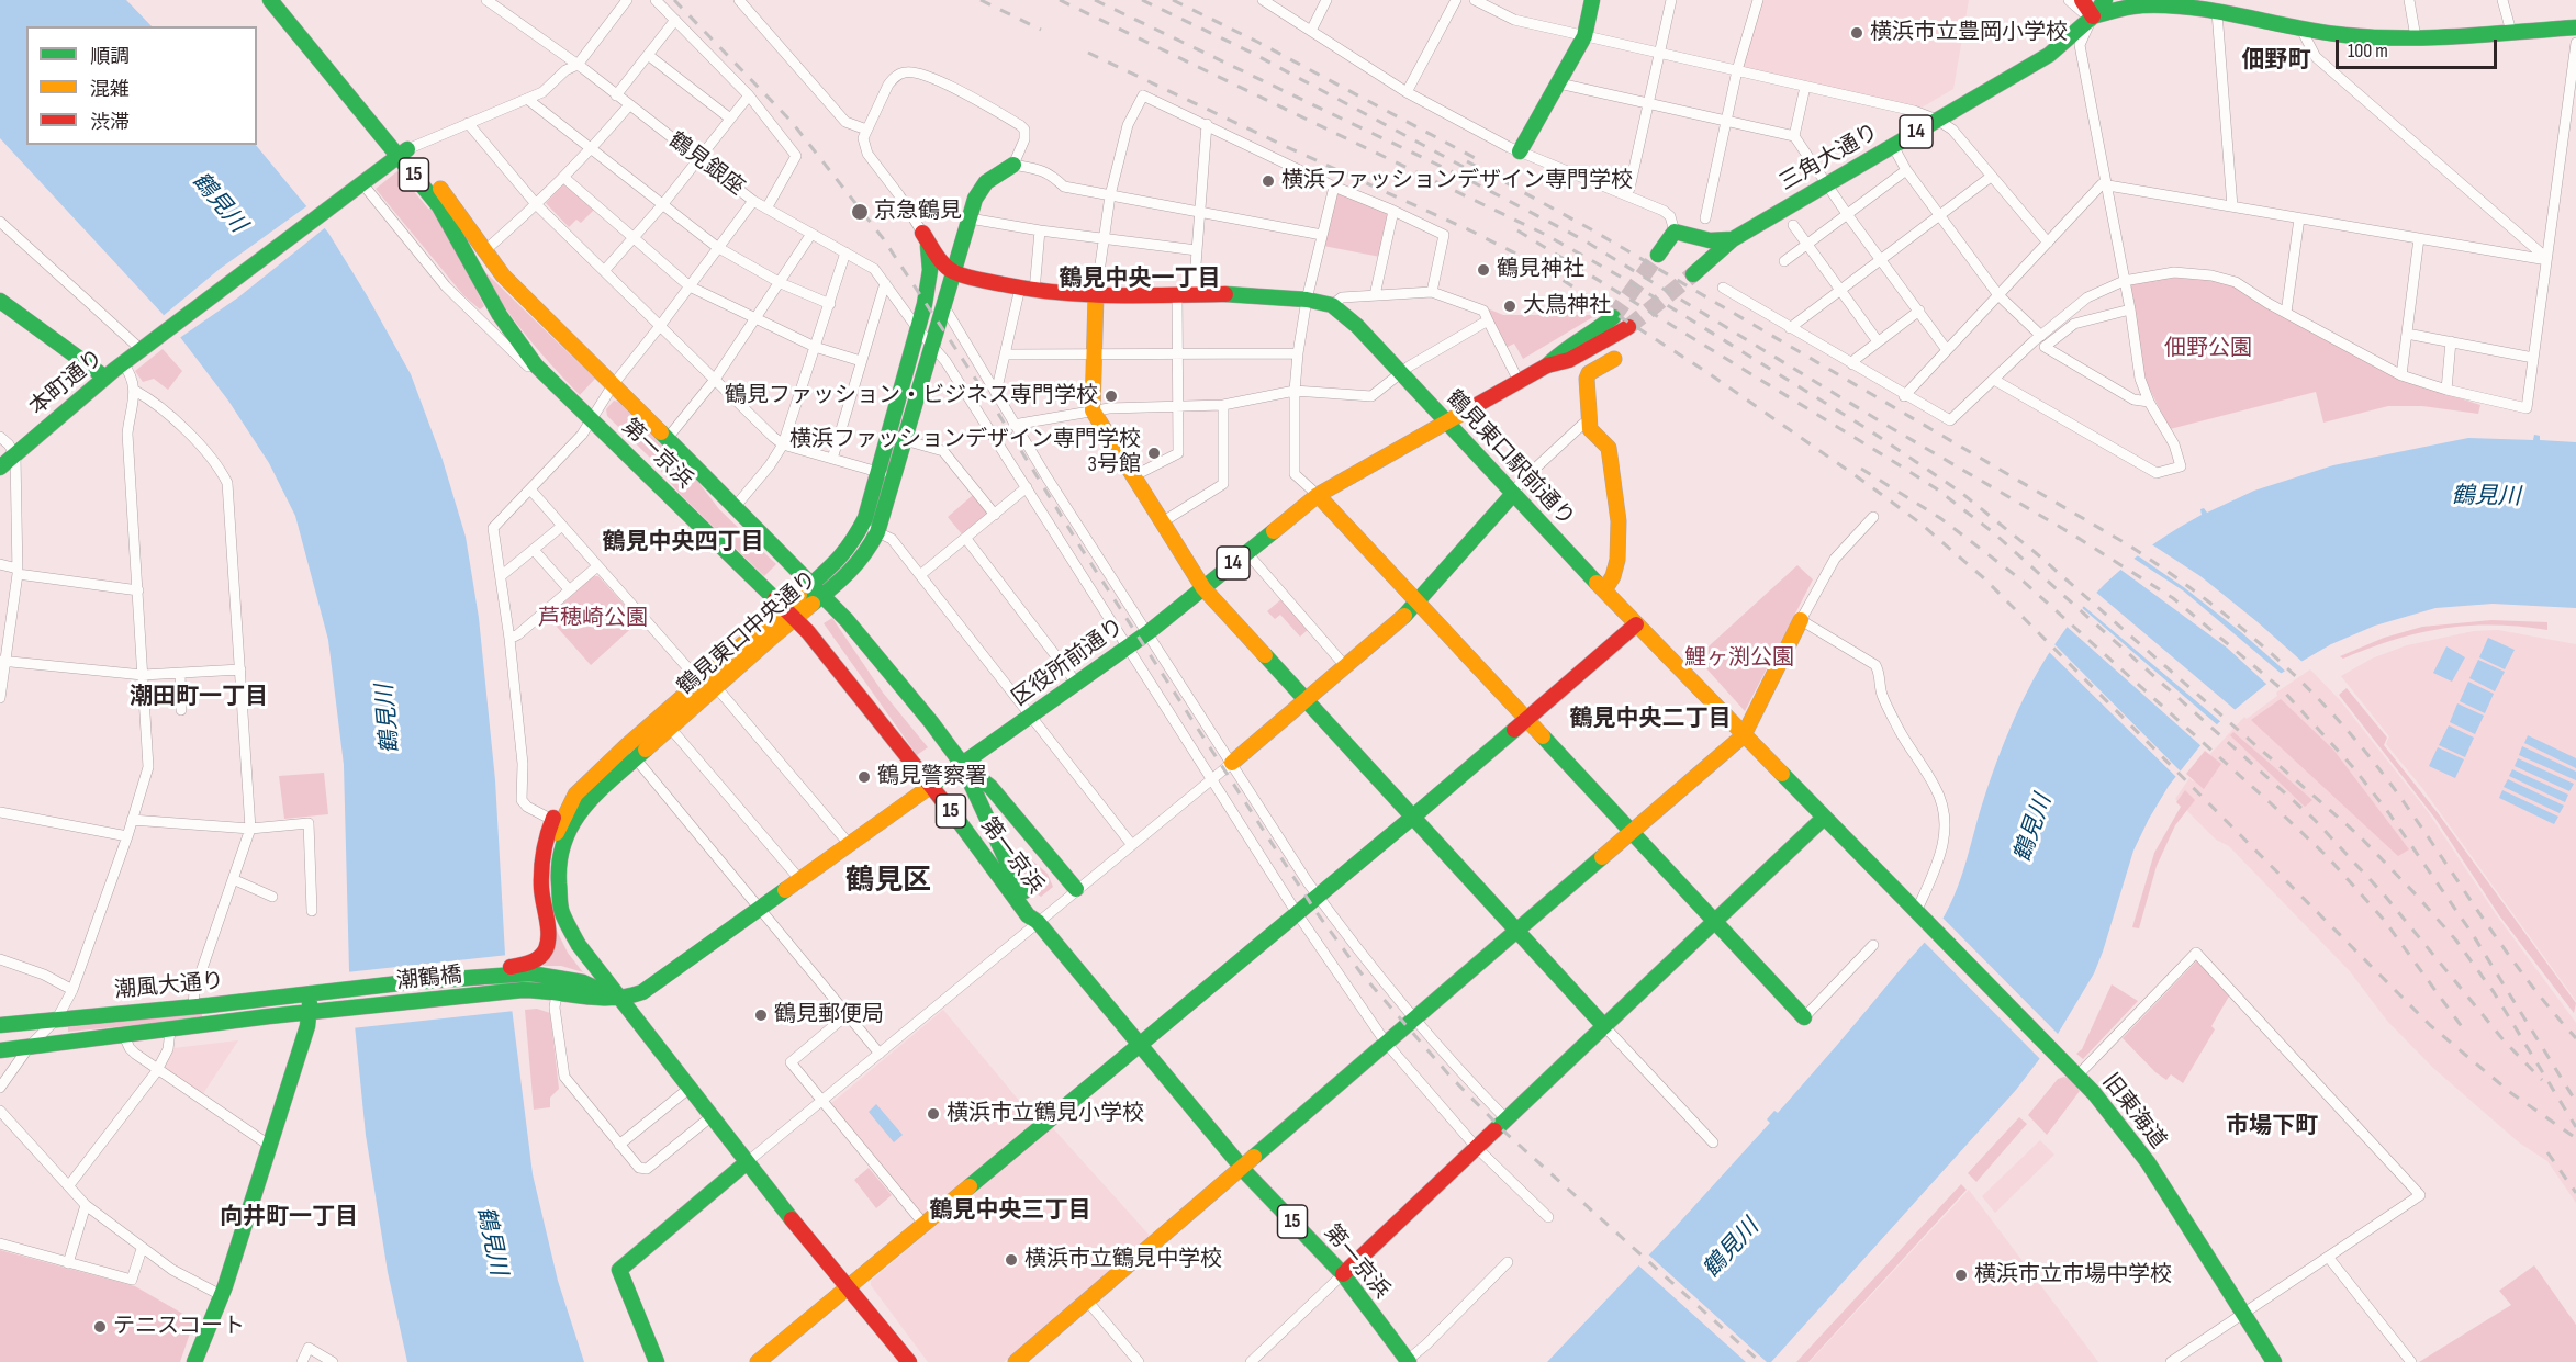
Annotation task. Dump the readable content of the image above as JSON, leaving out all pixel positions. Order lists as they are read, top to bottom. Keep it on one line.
{"streets":{"main road":["14","三角大通り","15","本町通り","第一京浜","鶴見東口駅前通り","鶴見東口中央通り","区役所前通り","潮鶴橋","潮風大通り","旧東海道"],"street":["鶴見銀座"]},"crossings":[["14","三角大通り"],["鶴見銀座","鶴見東口中央通り"],["鶴見銀座","区役所前通り"],["15","第一京浜"],["15","区役所前通り"],["本町通り","第一京浜"],["第一京浜","鶴見東口中央通り"],["第一京浜","区役所前通り"],["鶴見東口駅前通り","鶴見東口中央通り"],["鶴見東口駅前通り","区役所前通り"],["鶴見東口駅前通り","旧東海道"],["鶴見東口中央通り","区役所前通り"],["区役所前通り","潮鶴橋"],["潮鶴橋","潮風大通り"]],"districts":["佃野町","鶴見中央一丁目","鶴見中央四丁目","潮田町一丁目","鶴見中央二丁目","鶴見区","市場下町","鶴見中央三丁目","向井町一丁目"],"water":["鶴見川"],"parks":["佃野公園","芦穂崎公園","鯉ヶ渕公園"],"places":["横浜市立豊岡小学校","横浜ファッションデザイン専門学校","京急鶴見","鶴見神社","大鳥神社","鶴見ファッション・ビジネス専門学校","横浜ファッションデザイン専門学校 3号館","鶴見警察署","鶴見郵便局","横浜市立鶴見小学校","横浜市立鶴見中学校","横浜市立市場中学校","テニスコート"],"legend":["順調","混雑","渋滞"],"scale_bar":"100 m"}
